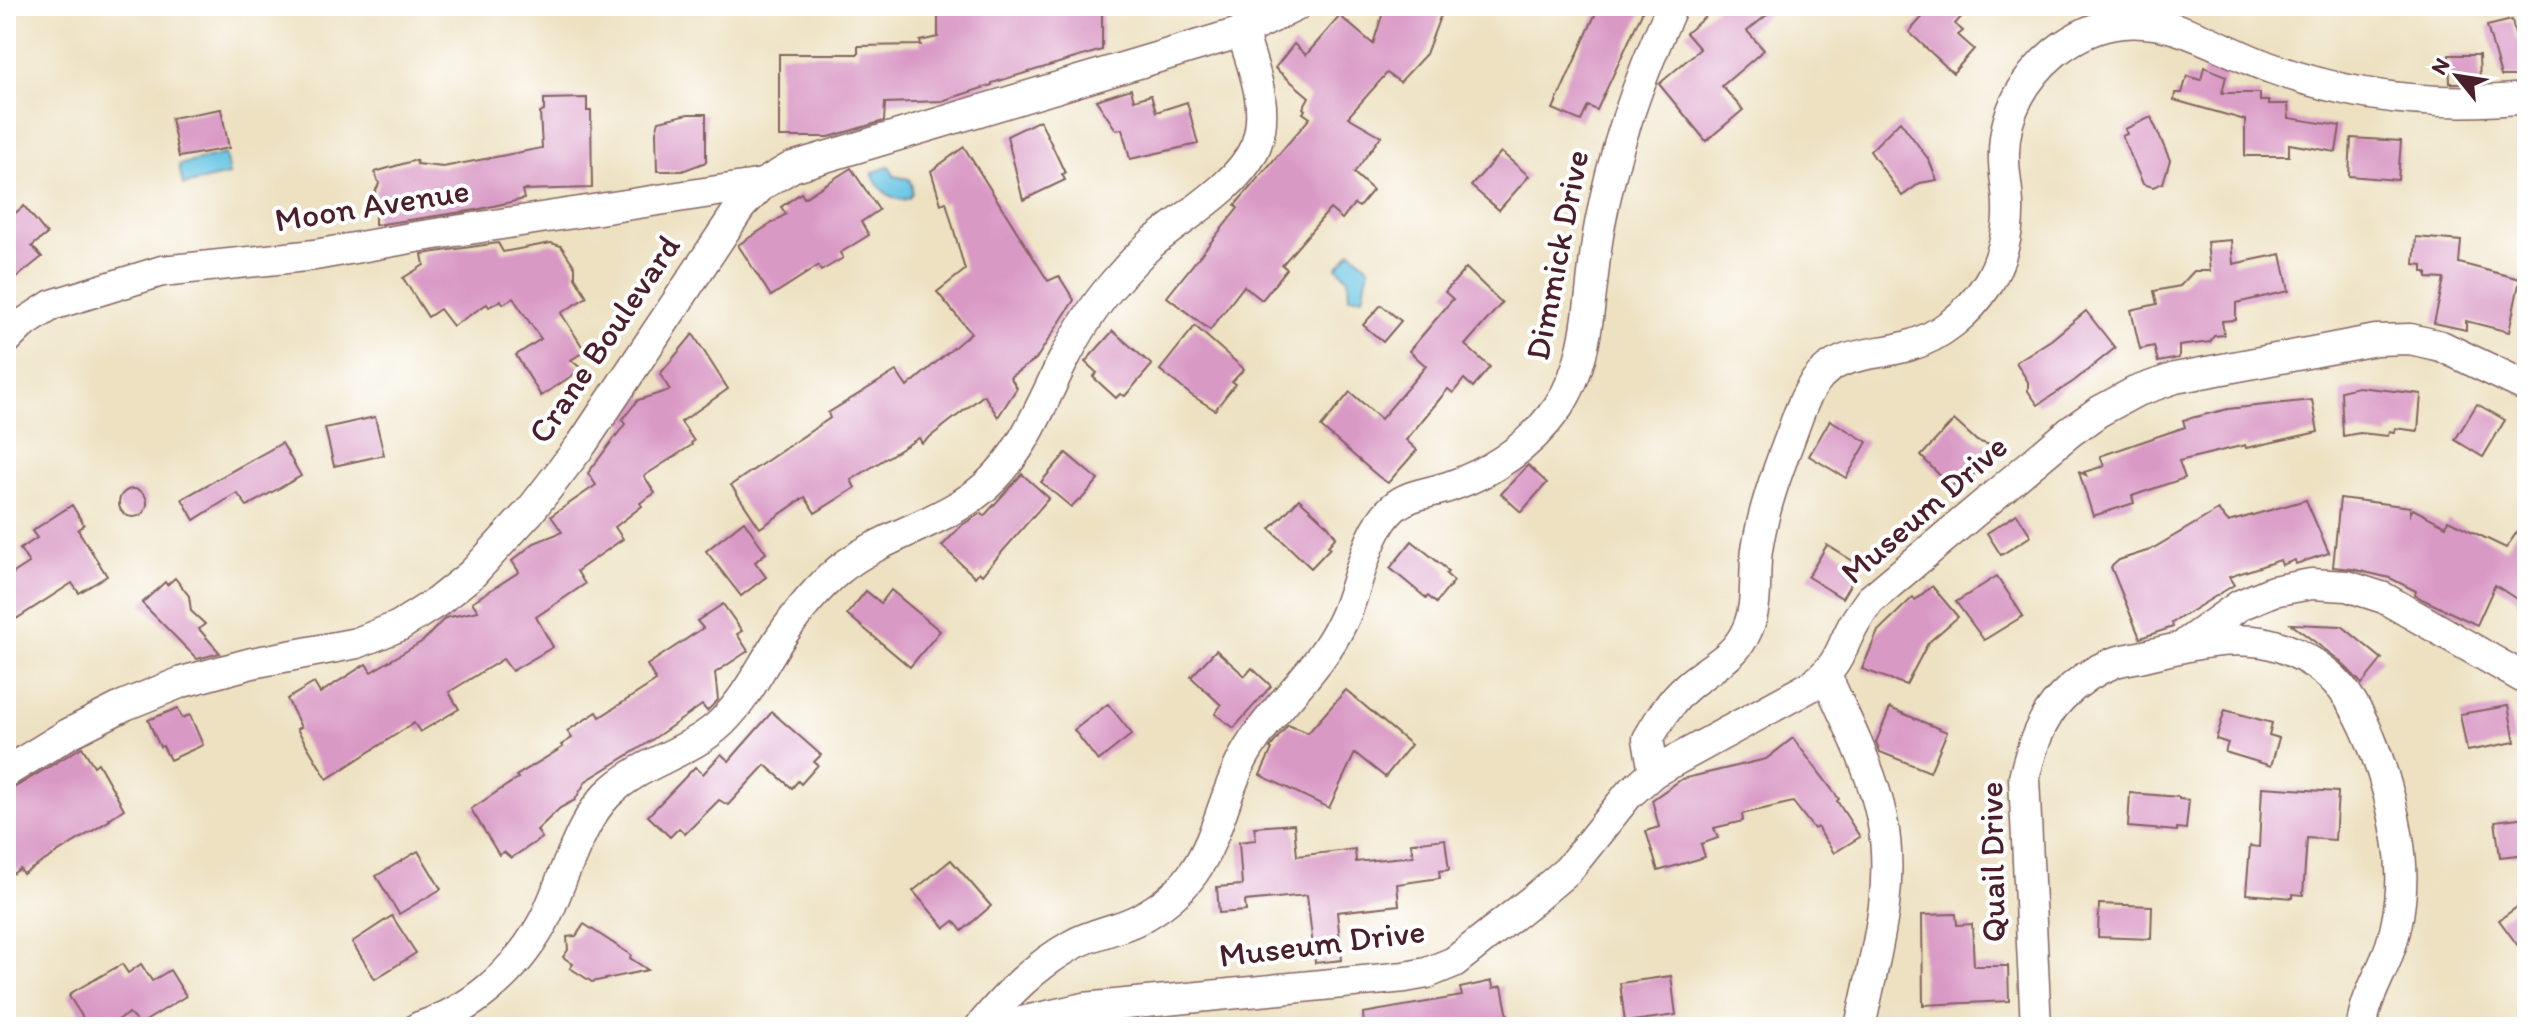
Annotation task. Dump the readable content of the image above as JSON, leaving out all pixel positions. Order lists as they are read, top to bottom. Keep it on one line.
{"streets":{"street":["Moon Avenue","Dimmick Drive","Crane Boulevard","Museum Drive","Quail Drive"]},"crossings":[["Moon Avenue","Crane Boulevard"]],"north":"top left"}
